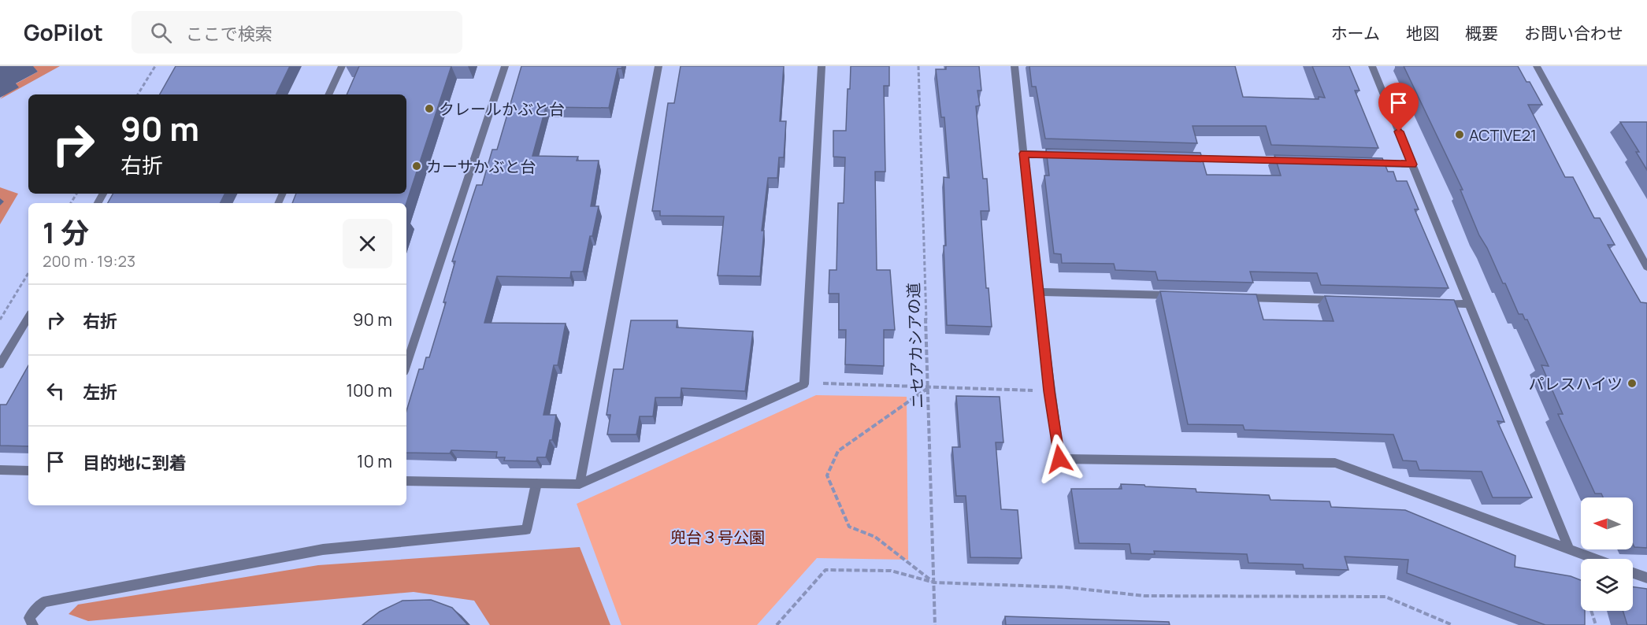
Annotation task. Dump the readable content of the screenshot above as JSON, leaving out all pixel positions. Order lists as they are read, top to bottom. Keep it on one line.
{"streets":{"path":["ニセアカシアの道"]},"parks":["兜台３号公園"],"places":["クレールかぶと台","ACTIVE21","カーサかぶと台","パレスハイツ"],"north":"left","page":{"header":"GoPilot","search":"ここで検索","nav":["ホーム","地図","概要","お問い合わせ"],"turn":["90 m","右折"],"heading":["1 分","200 m · 19:23"],"list":[{"name":"右折","value":"90 m"},{"name":"左折","value":"100 m"},{"name":"目的地に到着","value":"10 m"}]}}
